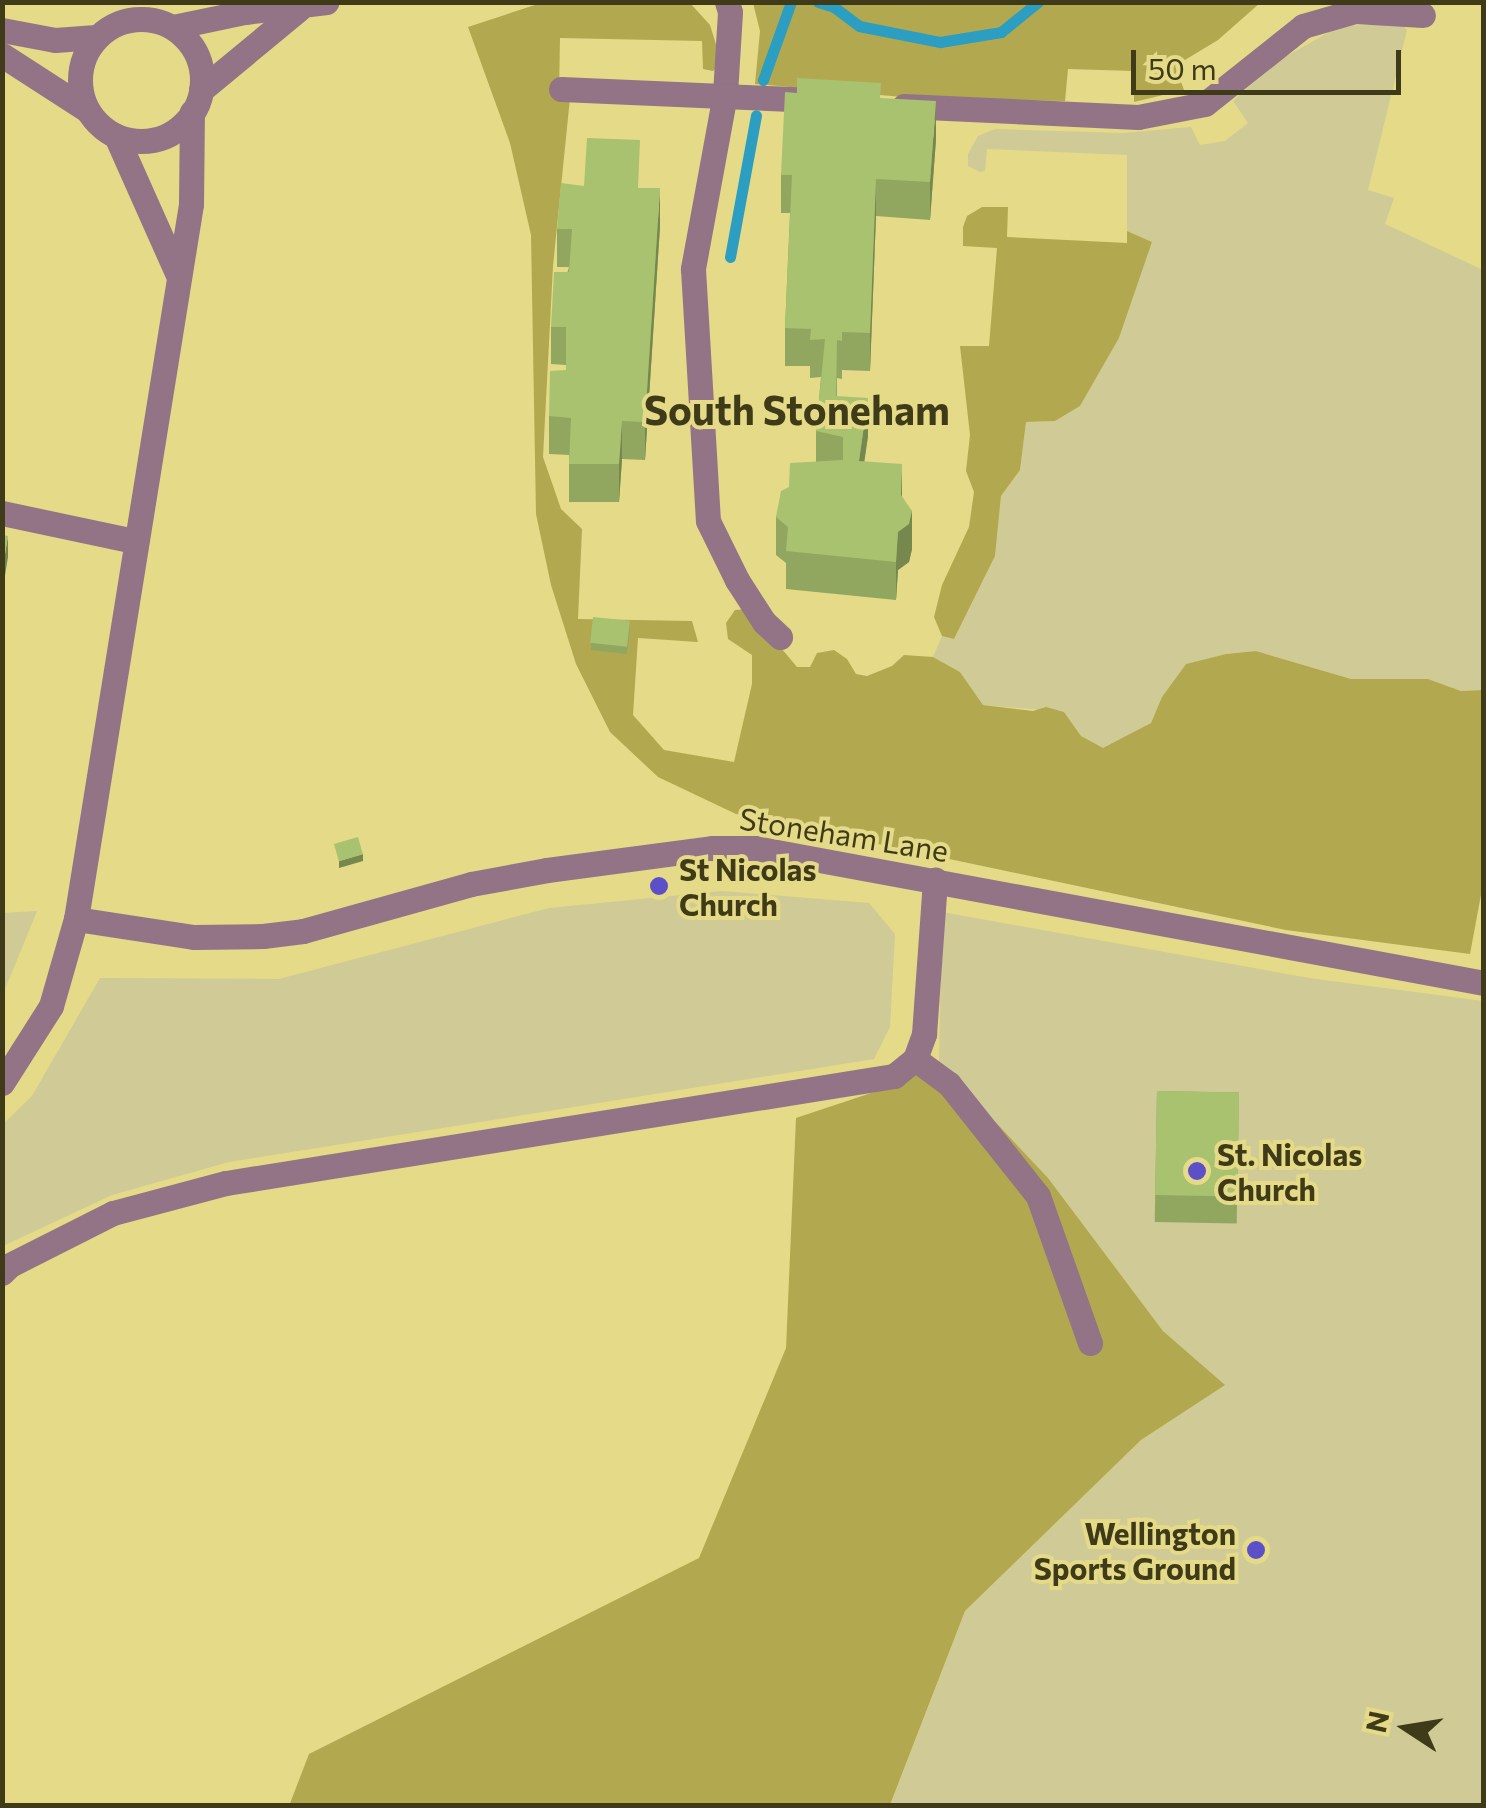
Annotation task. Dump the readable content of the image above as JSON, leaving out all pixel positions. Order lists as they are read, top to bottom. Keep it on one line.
{"streets":{"street":["Stoneham Lane"]},"districts":["South Stoneham"],"places":["St Nicolas Church","St. Nicolas Church","Wellington Sports Ground"],"scale_bar":"50 m","north":"left"}
